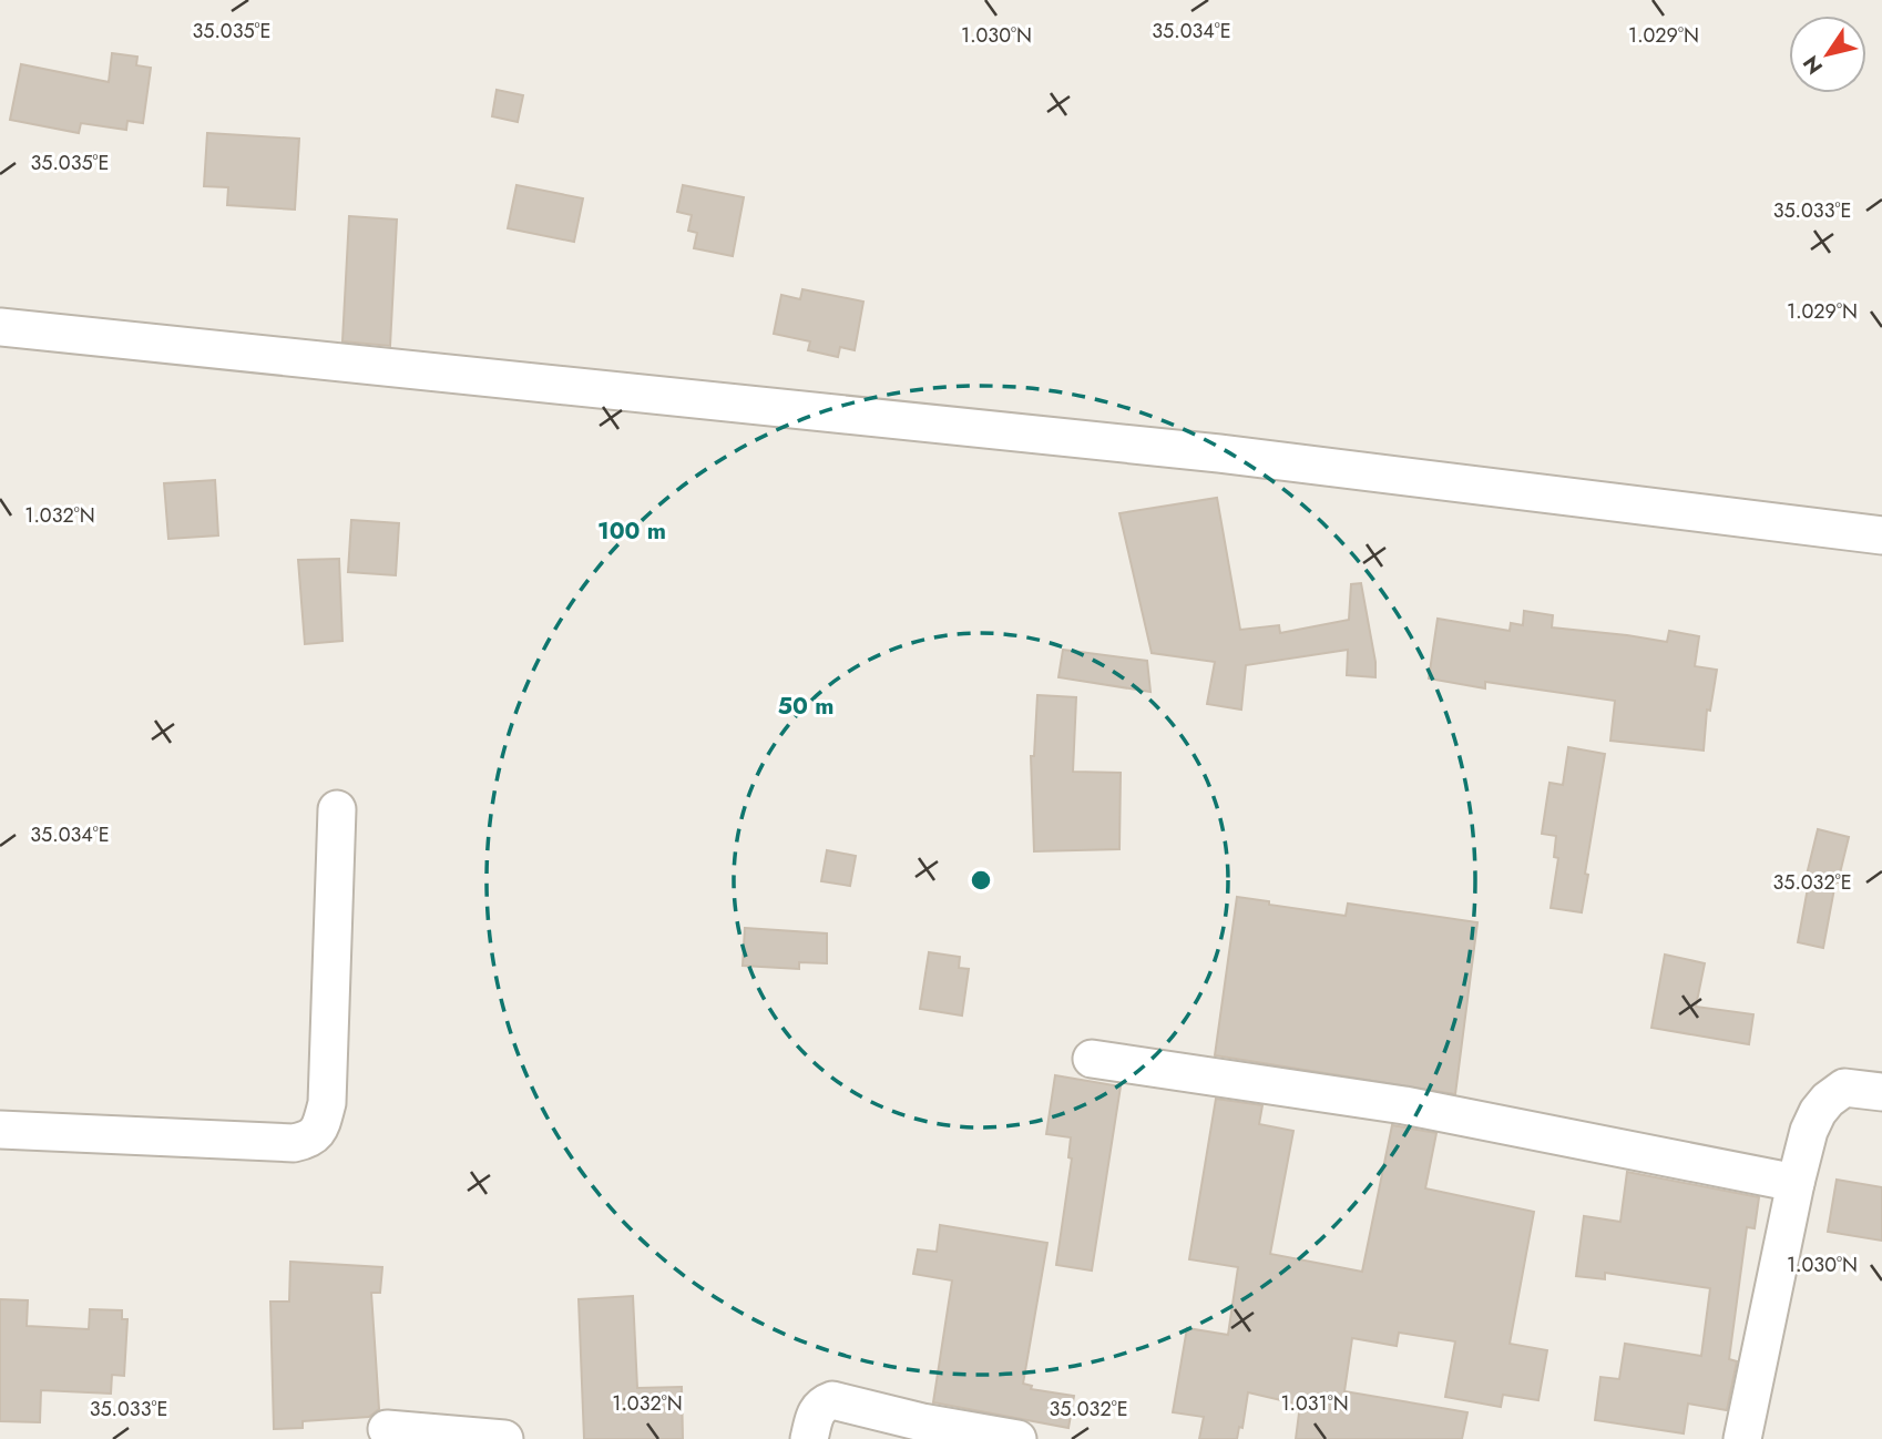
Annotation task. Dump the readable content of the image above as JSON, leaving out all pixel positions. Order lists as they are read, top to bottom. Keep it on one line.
{"north":"bottom left","coordinates":["35.035°E","35.034°E","1.030°N","1.029°N","35.033°E","1.032°N","35.032°E","1.031°N"],"rings":["100 m","50 m"]}
